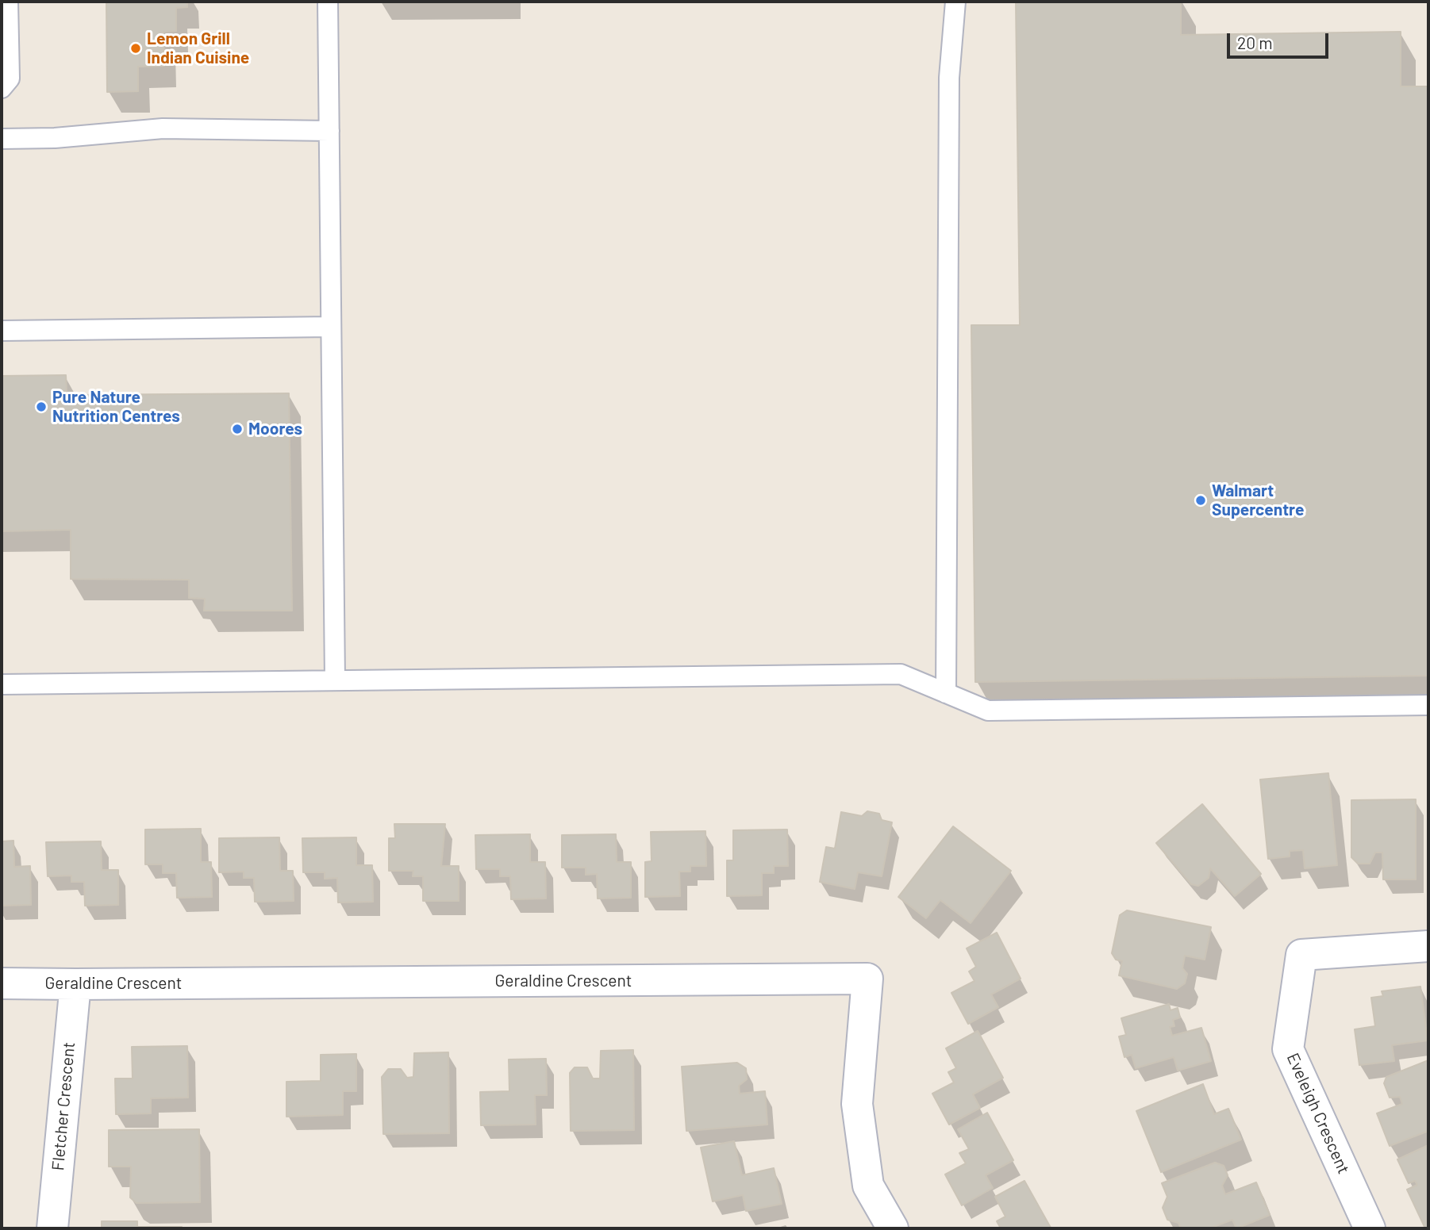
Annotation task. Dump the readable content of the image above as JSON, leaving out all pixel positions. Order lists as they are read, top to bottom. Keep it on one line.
{"streets":{"street":["Geraldine Crescent","Fletcher Crescent","Eveleigh Crescent"]},"crossings":[["Geraldine Crescent","Fletcher Crescent"]],"places":["Lemon Grill Indian Cuisine","Pure Nature Nutrition Centres","Moores","Walmart Supercentre"],"scale_bar":"20 m"}
